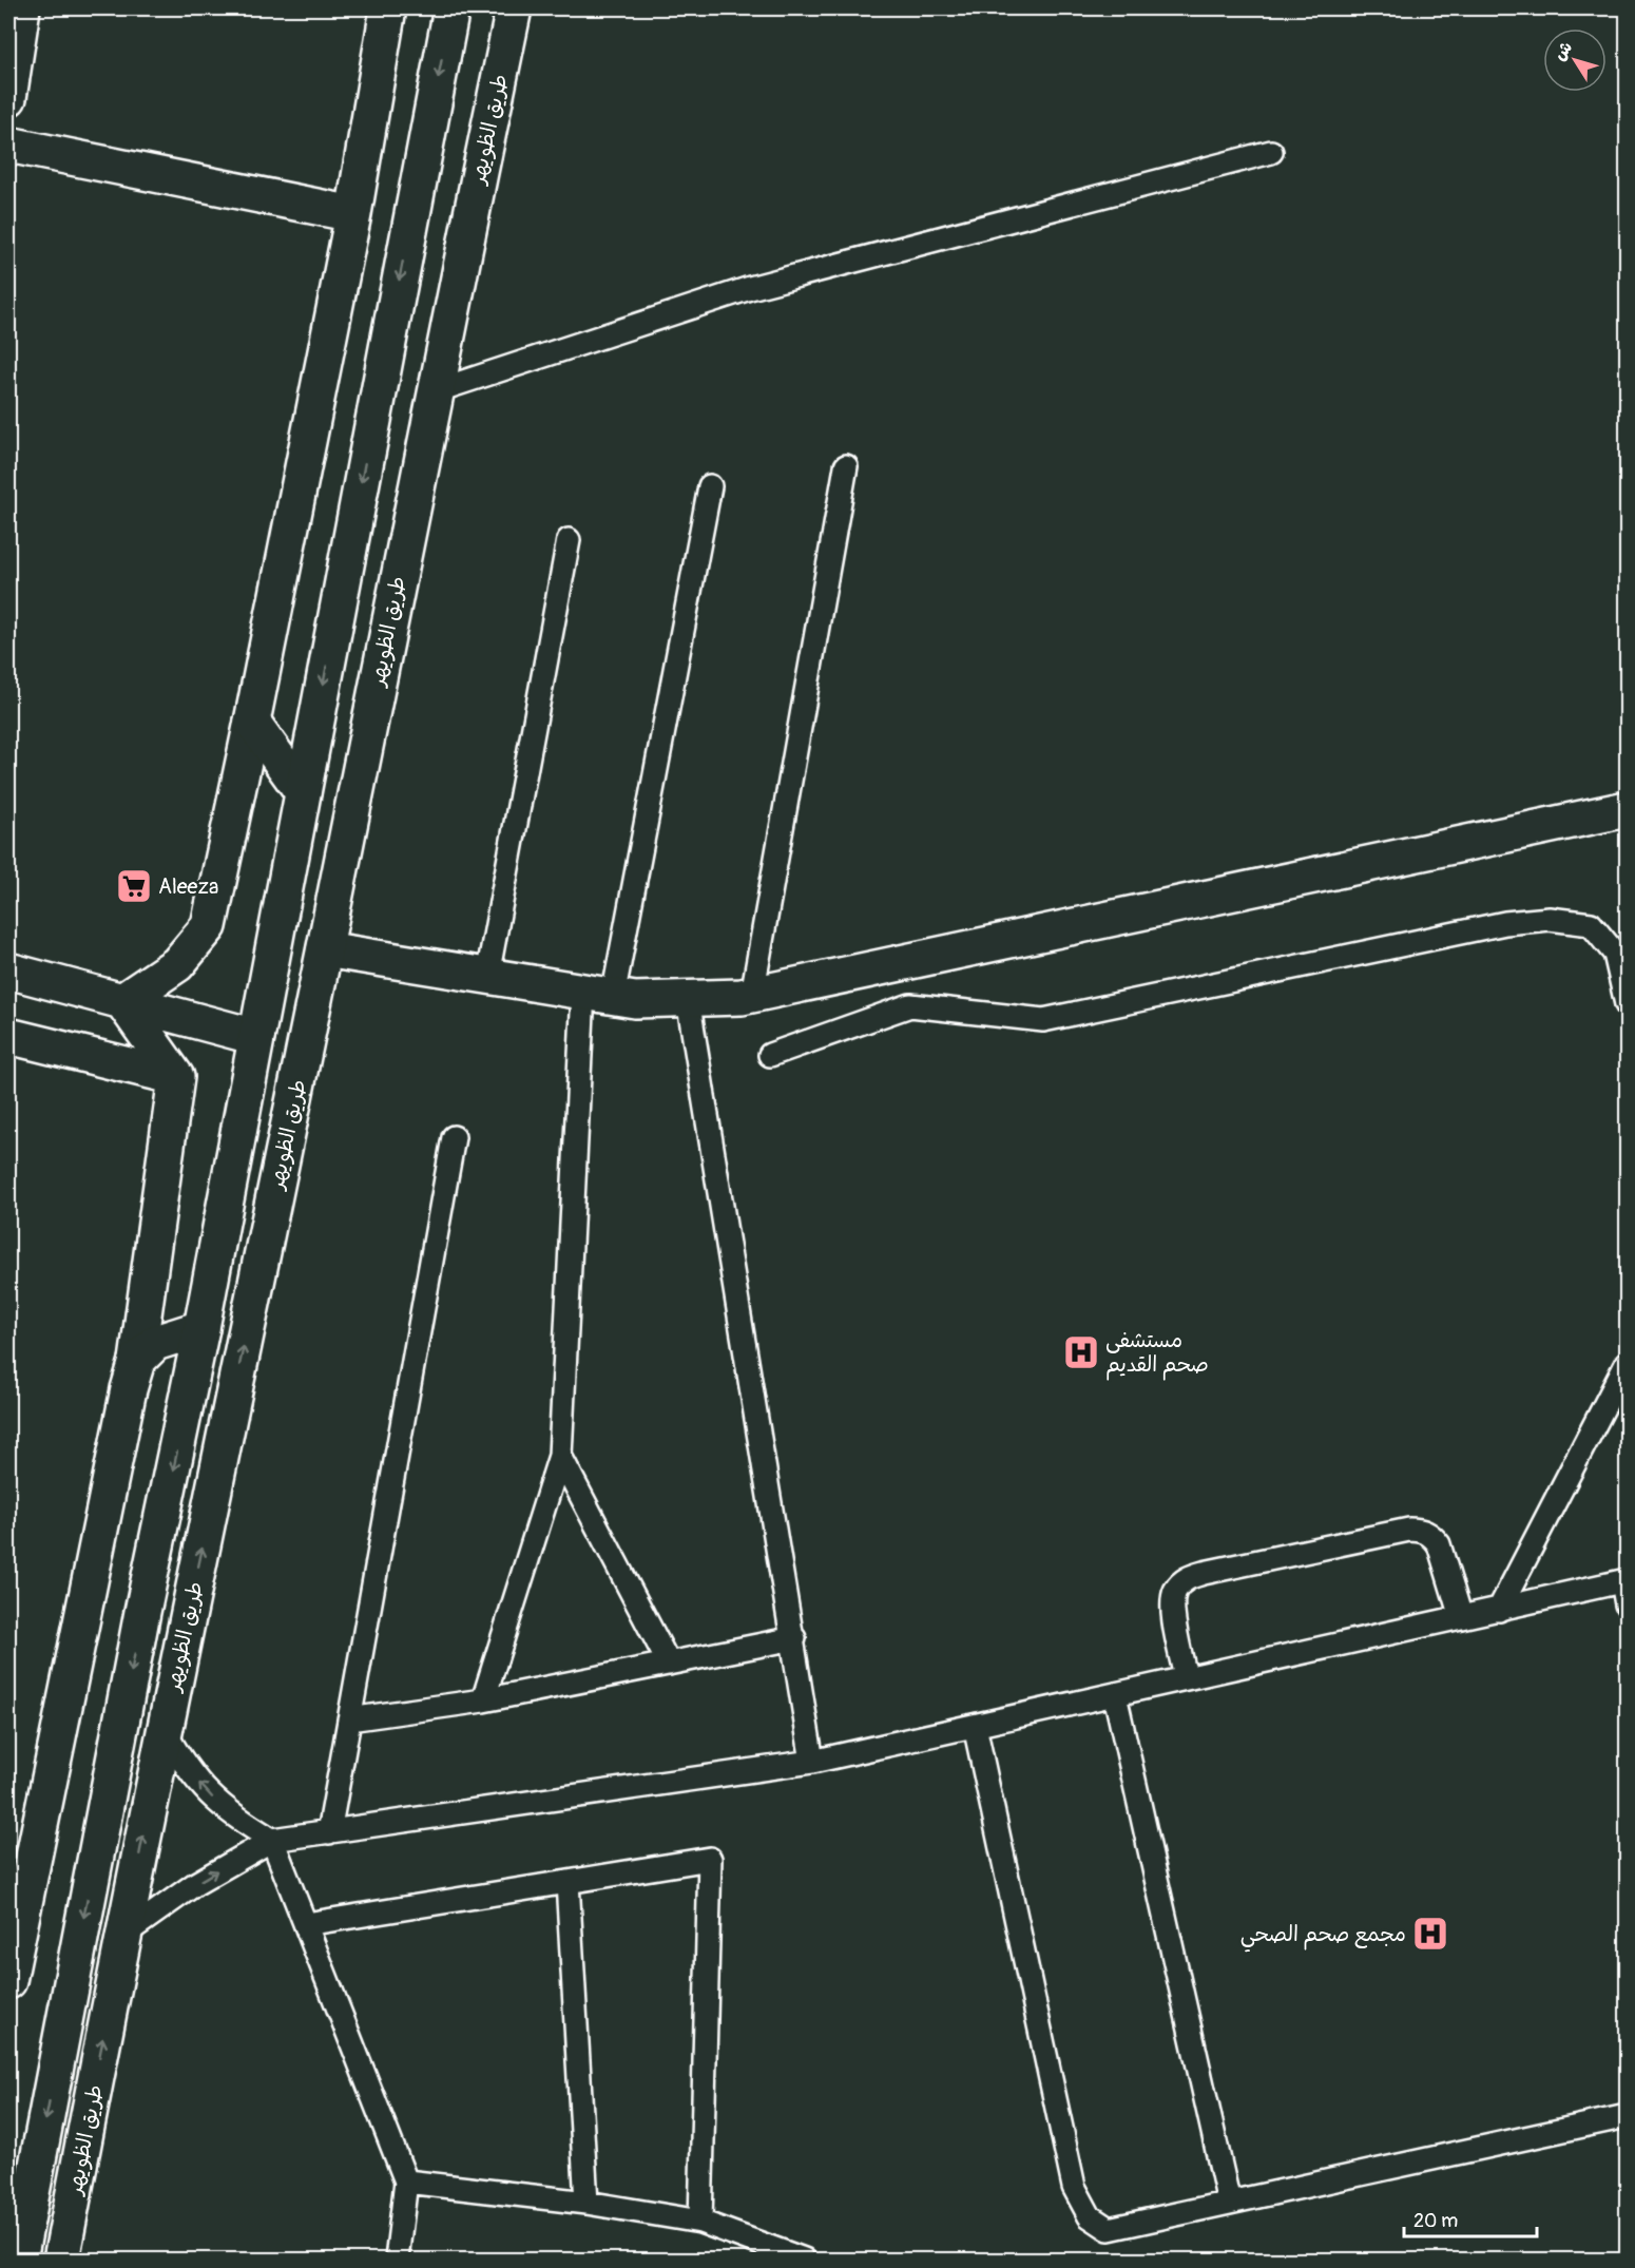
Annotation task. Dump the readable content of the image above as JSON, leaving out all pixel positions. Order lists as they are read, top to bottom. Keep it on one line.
{"streets":{"main road":["طريق الظويهر"]},"places":{"supermarket":["Aleeza"],"hospital":["مستشفى صحم القديم","مجمع صحم الصحي"]},"scale_bar":"20 m","north":"top left"}
